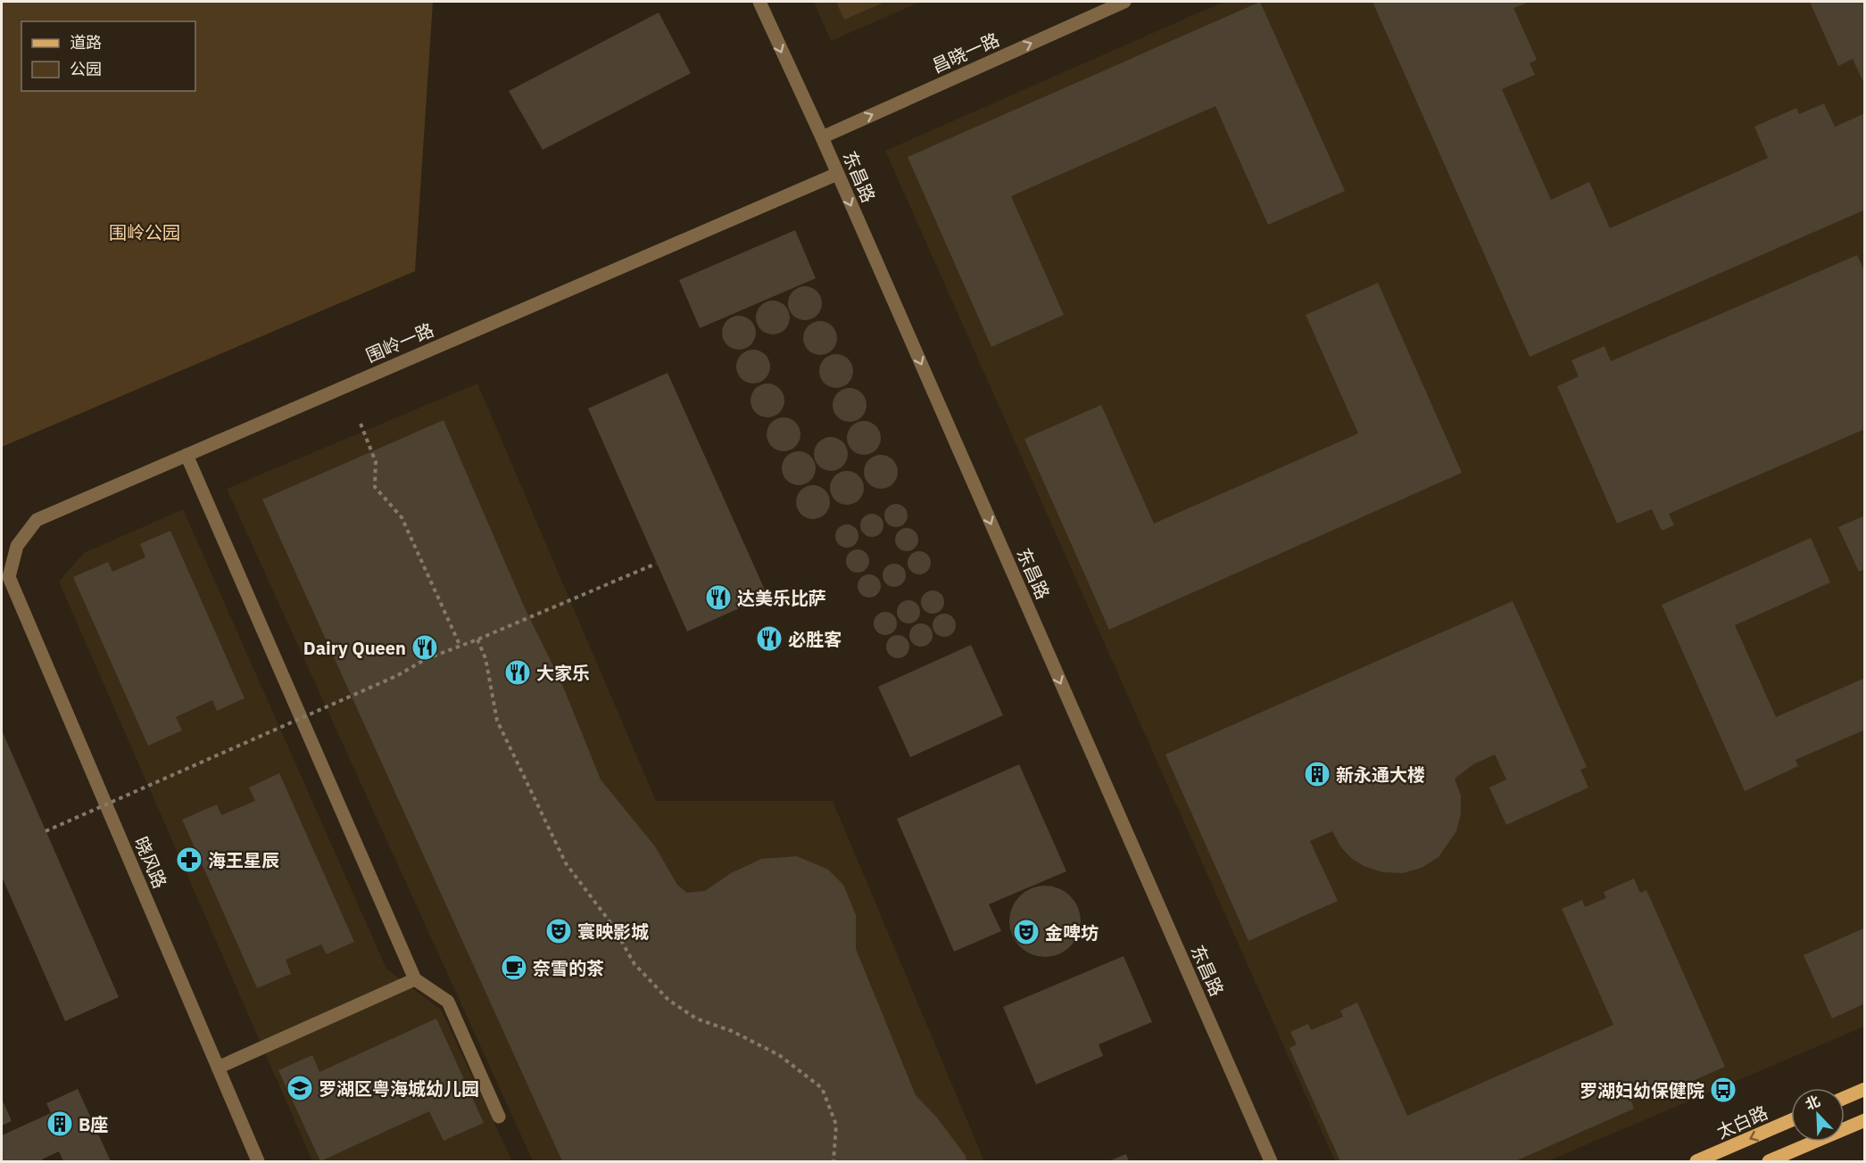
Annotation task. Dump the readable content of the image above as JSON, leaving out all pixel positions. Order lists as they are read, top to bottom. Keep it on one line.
{"streets":{"main road":["太白路"],"street":["昌晓一路","东昌路","围岭一路","晓风路"]},"crossings":[["昌晓一路","东昌路"],["东昌路","围岭一路"],["围岭一路","晓风路"]],"one_way":["昌晓一路","东昌路"],"parks":["围岭公园"],"places":{"restaurant":["达美乐比萨","必胜客","Dairy Queen","大家乐"],"building":["新永通大楼","B座"],"pharmacy":["海王星辰"],"theatre":["寰映影城","金啤坊"],"cafe":["奈雪的茶"],"school or university":["罗湖区粤海城幼儿园"],"bus stop":["罗湖妇幼保健院"]},"legend":["道路","公园"],"north":"top left"}
